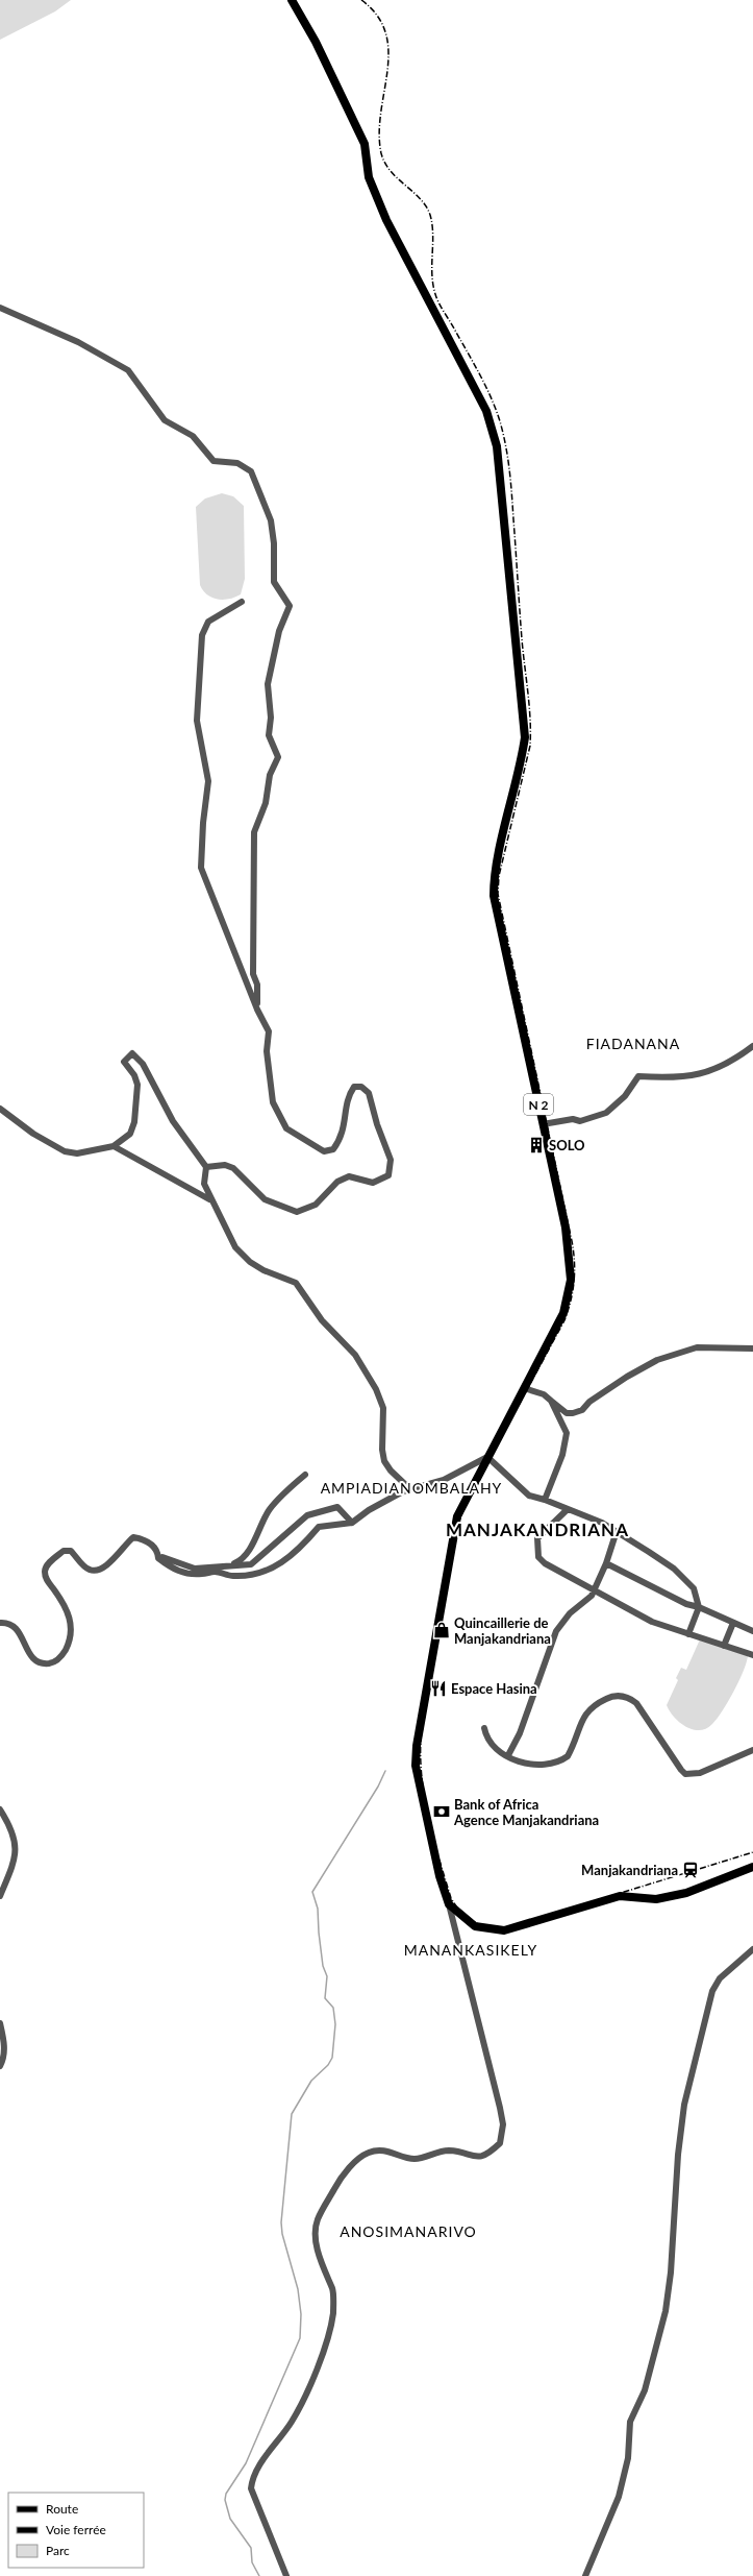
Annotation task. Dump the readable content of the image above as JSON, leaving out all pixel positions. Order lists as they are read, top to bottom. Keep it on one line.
{"streets":{"main road":["N 2"]},"districts":["FIADANANA","AMPIADIANOMBALAHY","MANJAKANDRIANA","MANANKASIKELY","ANOSIMANARIVO"],"places":{"building":["SOLO"],"shop":["Quincaillerie de Manjakandriana"],"restaurant":["Espace Hasina"],"bank":["Bank of Africa Agence Manjakandriana"],"station":["Manjakandriana"]},"legend":["Route","Voie ferrée","Parc"]}
